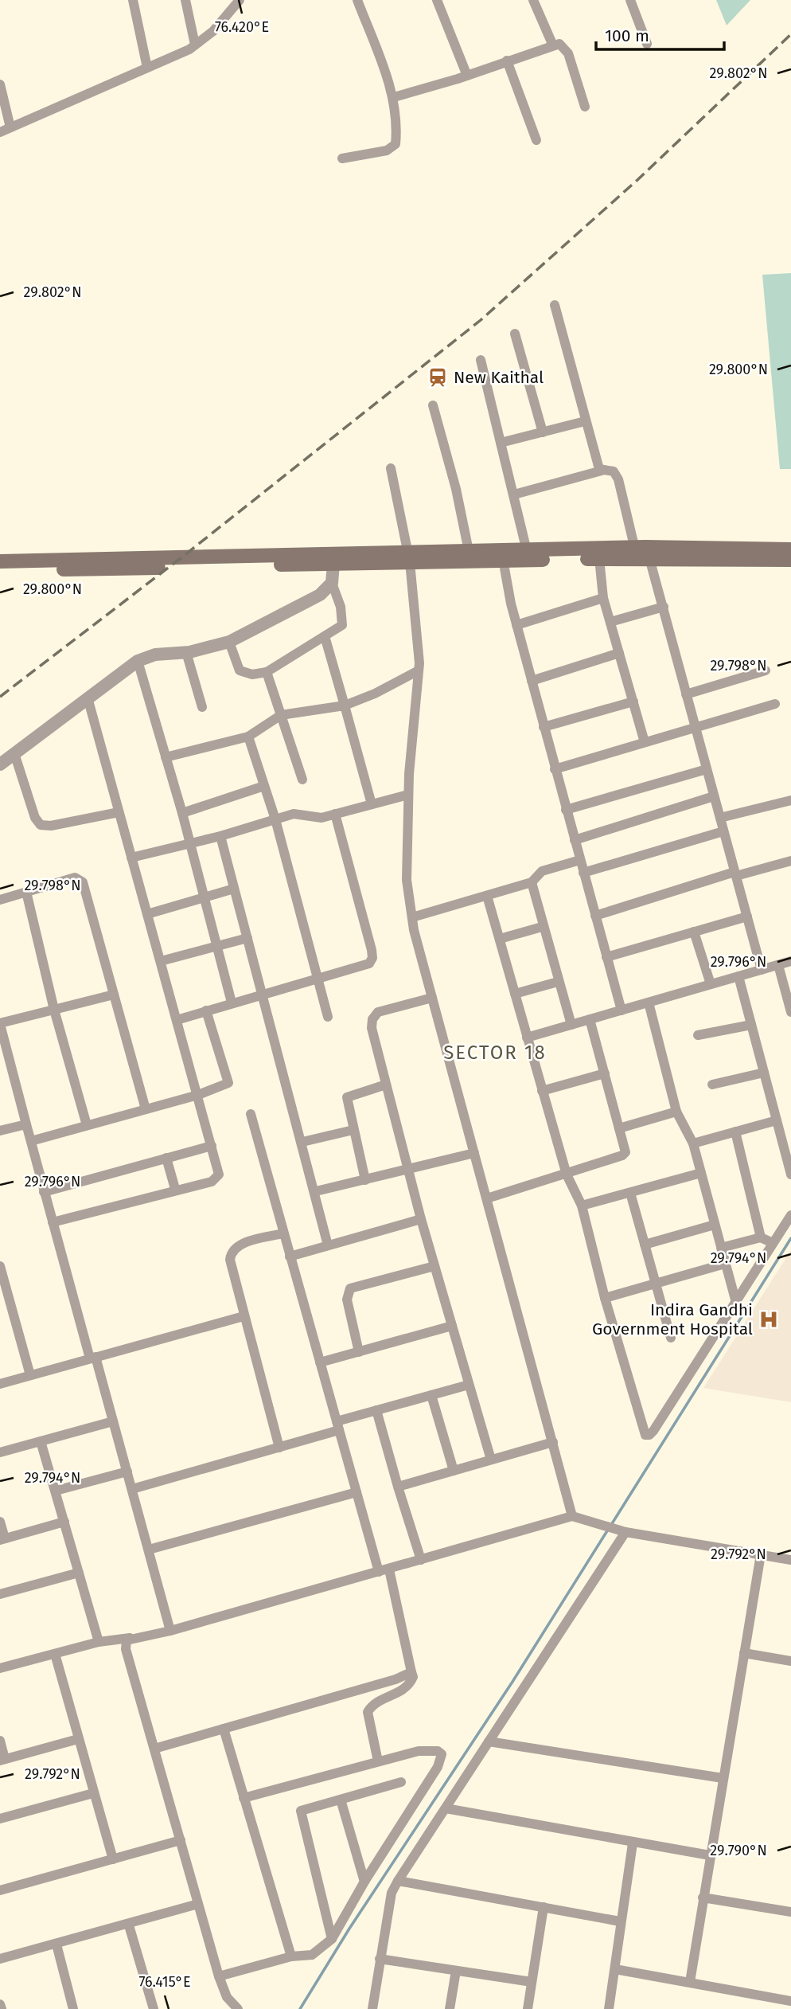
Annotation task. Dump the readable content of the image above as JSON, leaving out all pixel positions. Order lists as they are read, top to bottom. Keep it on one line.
{"districts":["SECTOR 18"],"places":{"station":["New Kaithal"],"hospital":["Indira Gandhi Government Hospital"]},"scale_bar":"100 m","coordinates":["76.420°E","29.802°N","29.800°N","29.798°N","29.796°N","29.794°N","29.792°N","29.790°N","76.415°E"]}
